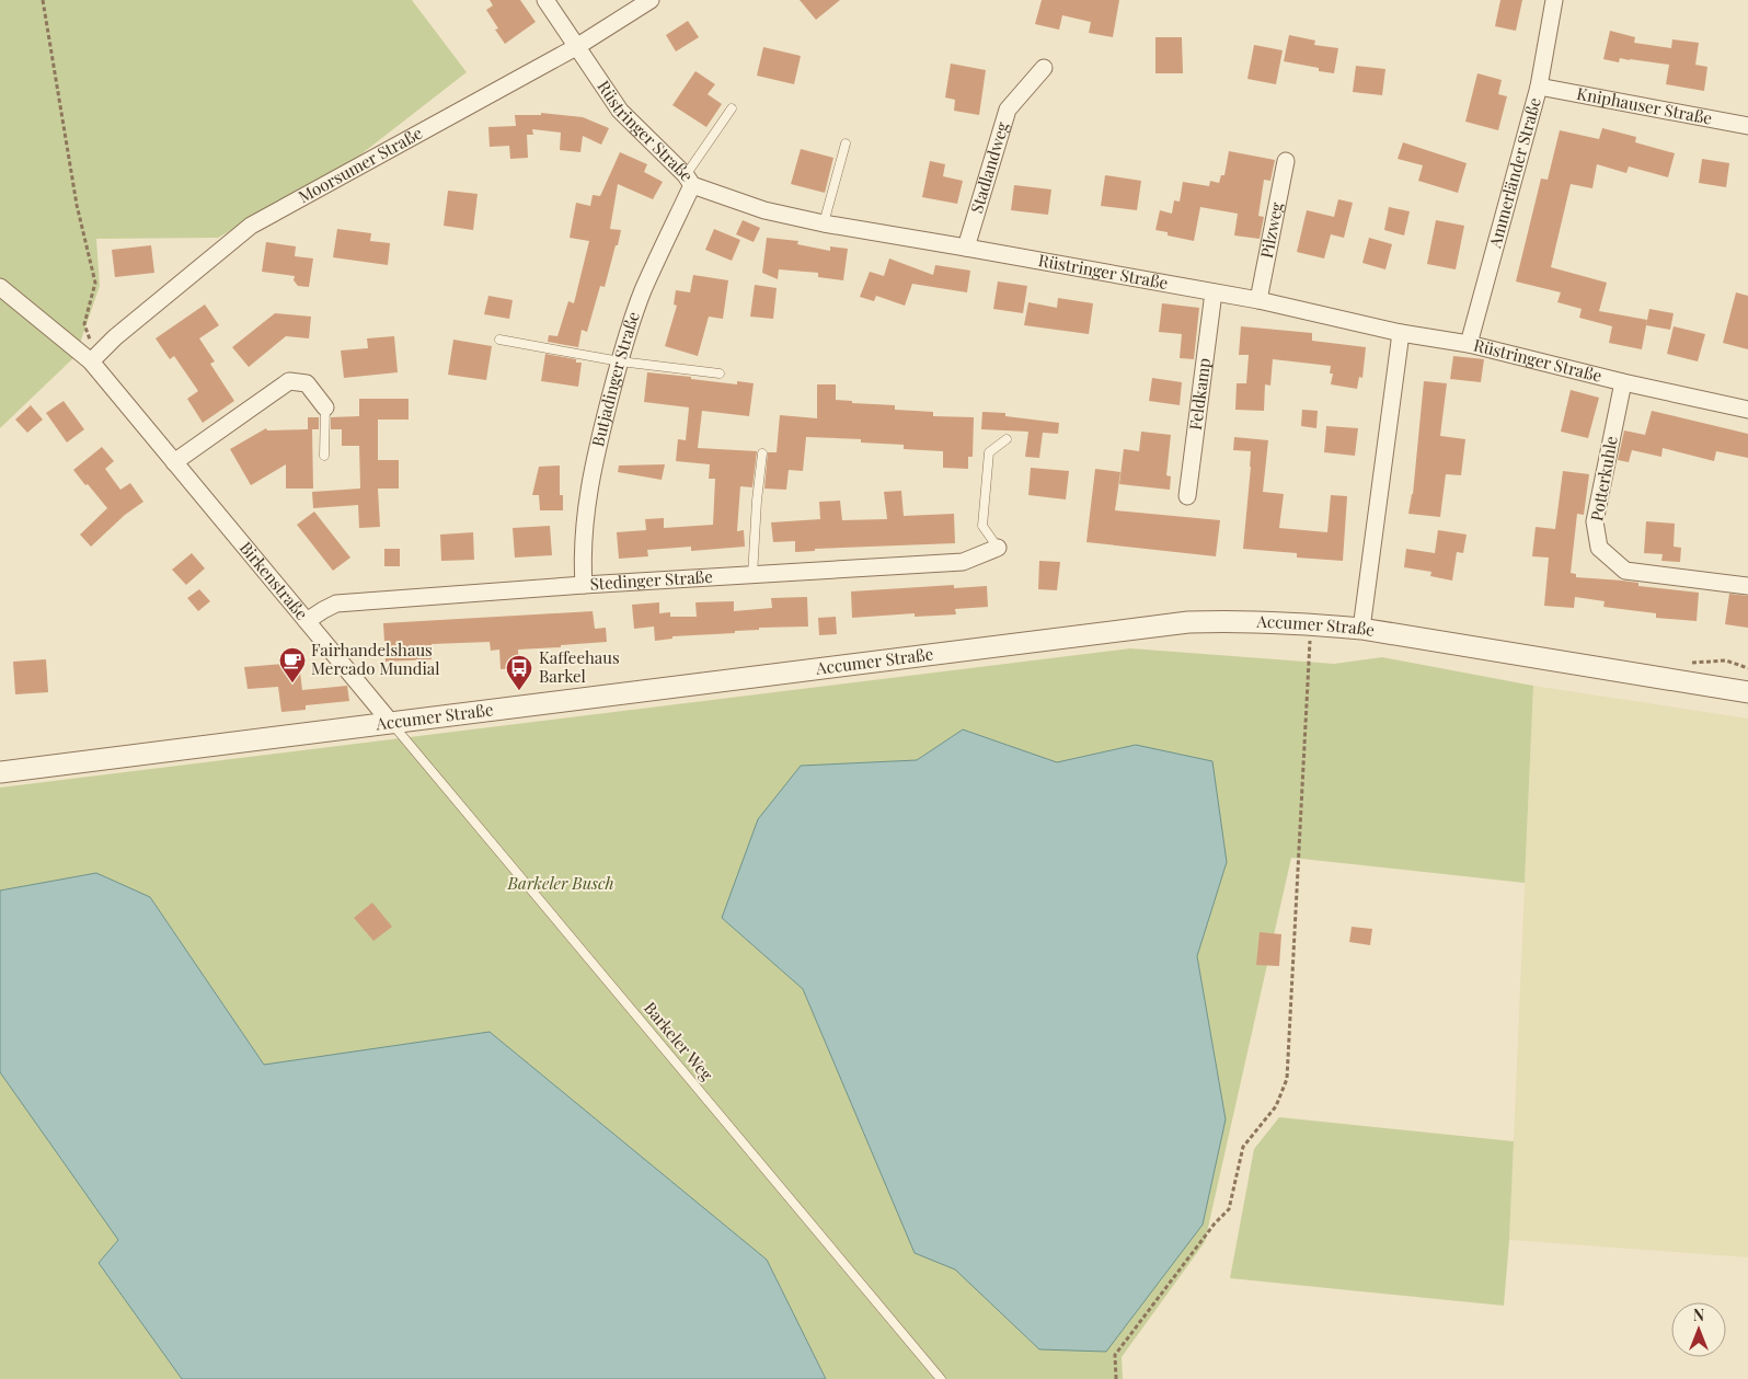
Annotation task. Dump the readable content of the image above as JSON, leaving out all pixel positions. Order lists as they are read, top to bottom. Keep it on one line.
{"streets":{"street":["Kniphauser Straße","Rüstringer Straße","Moorsumer Straße","Stadlandweg","Ammerländer Straße","Pilzweg","Butjadinger Straße","Feldkamp","Potterkuhle","Birkenstraße","Stedinger Straße","Accumer Straße"],"lane":["Barkeler Weg"]},"crossings":[["Kniphauser Straße","Ammerländer Straße"],["Rüstringer Straße","Moorsumer Straße"],["Rüstringer Straße","Stadlandweg"],["Rüstringer Straße","Ammerländer Straße"],["Rüstringer Straße","Pilzweg"],["Rüstringer Straße","Butjadinger Straße"],["Rüstringer Straße","Feldkamp"],["Rüstringer Straße","Potterkuhle"],["Moorsumer Straße","Birkenstraße"],["Butjadinger Straße","Stedinger Straße"],["Birkenstraße","Stedinger Straße"],["Birkenstraße","Accumer Straße"],["Birkenstraße","Barkeler Weg"],["Accumer Straße","Barkeler Weg"]],"parks":["Barkeler Busch"],"places":{"cafe":["Fairhandelshaus Mercado Mundial"],"bus stop":["Kaffeehaus Barkel"]},"north":"top"}
